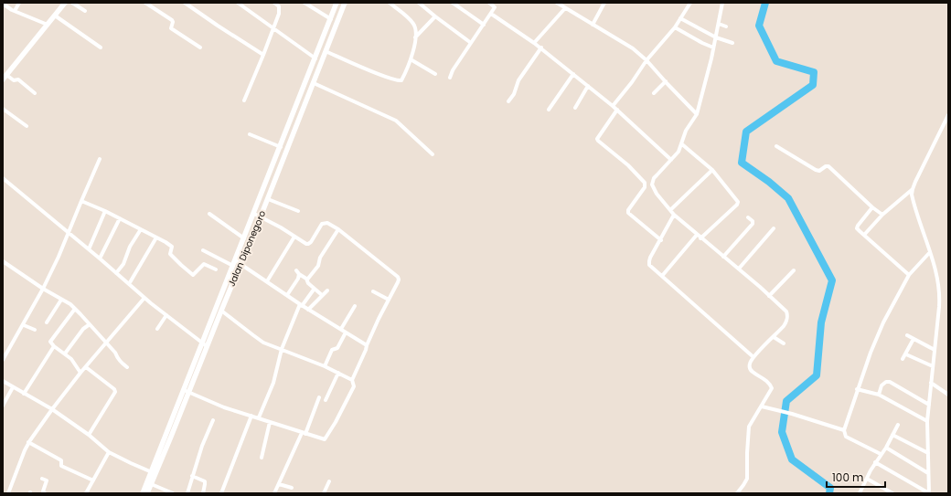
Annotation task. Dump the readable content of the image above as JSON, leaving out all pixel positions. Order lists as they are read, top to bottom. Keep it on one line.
{"streets":{"main road":["Jalan Diponegoro"]},"scale_bar":"100 m"}
